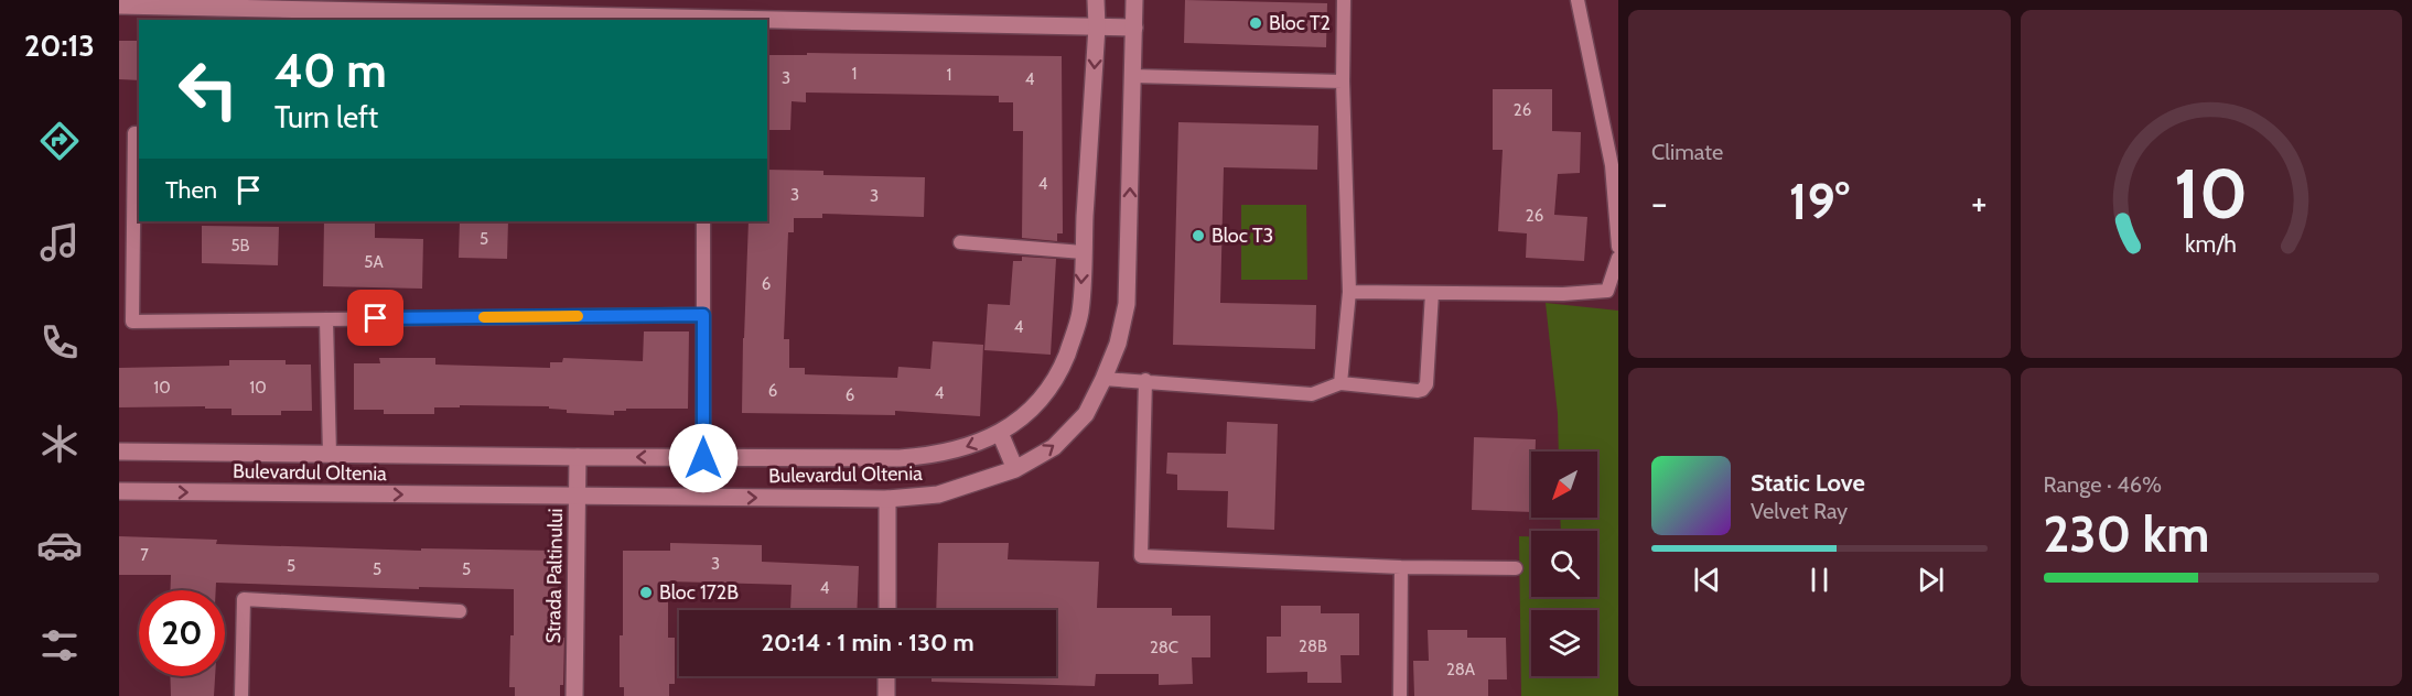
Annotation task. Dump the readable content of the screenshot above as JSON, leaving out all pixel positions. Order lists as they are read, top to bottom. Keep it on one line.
{"streets":{"street":["Bulevardul Oltenia","Strada Paltinului"]},"crossings":[["Bulevardul Oltenia","Strada Paltinului"]],"places":["Bloc T2","Bloc T3","Bloc 172B"],"house_numbers":["1","1","3","4","26","4","3","3","26","5","5B","5A","6","4","10","10","6","4","6","7","3","5","5","5","4","28B","28C","28A"],"north":"bottom left","page":{"tabs":"20:13","tile":["Climate",["Range · 46%","230 km"]],"turn":["40 m","Turn left"],"then":"Then","heat":["−","19°","+"],"song":["Static Love","Velvet Ray"],"limit":"20","trip":"20:14 · 1 min · 130 m","gauge":["10","km/h"]}}
